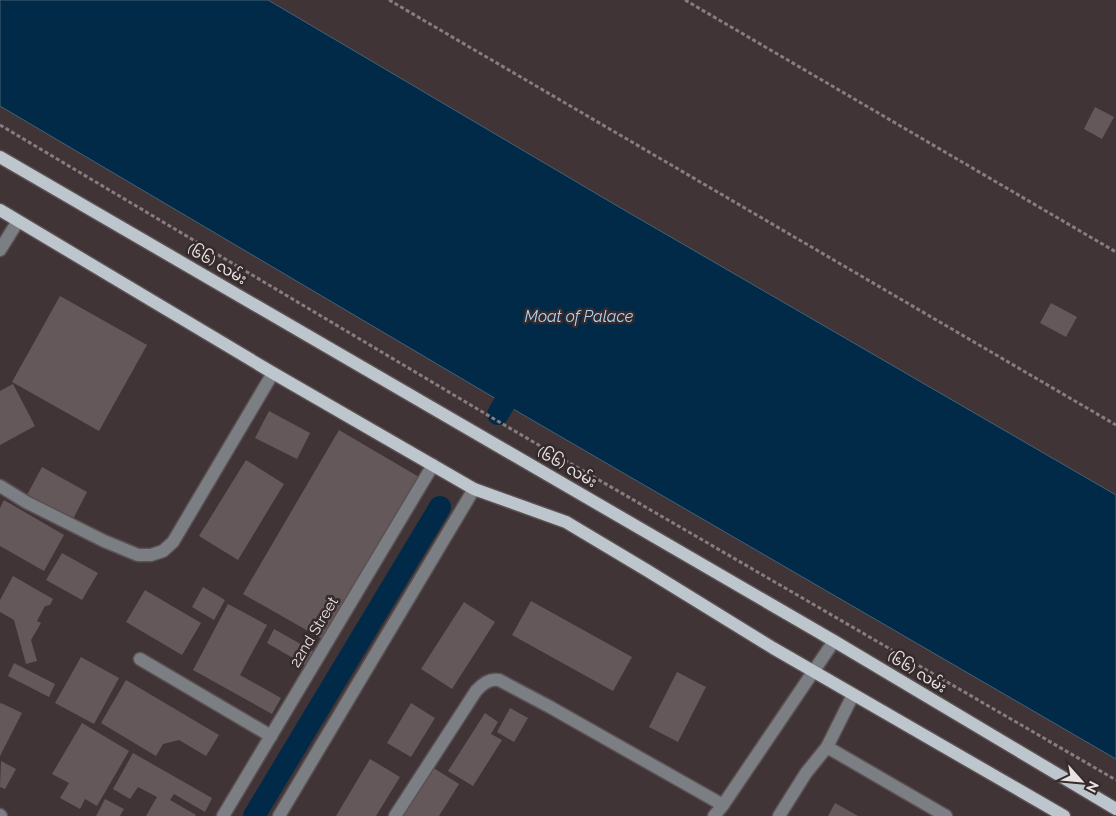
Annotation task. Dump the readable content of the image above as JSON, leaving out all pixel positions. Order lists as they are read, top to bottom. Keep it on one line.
{"streets":{"main road":["(၆၆) လမ်း"],"street":["22nd Street"]},"water":["Moat of Palace"],"north":"bottom right"}
